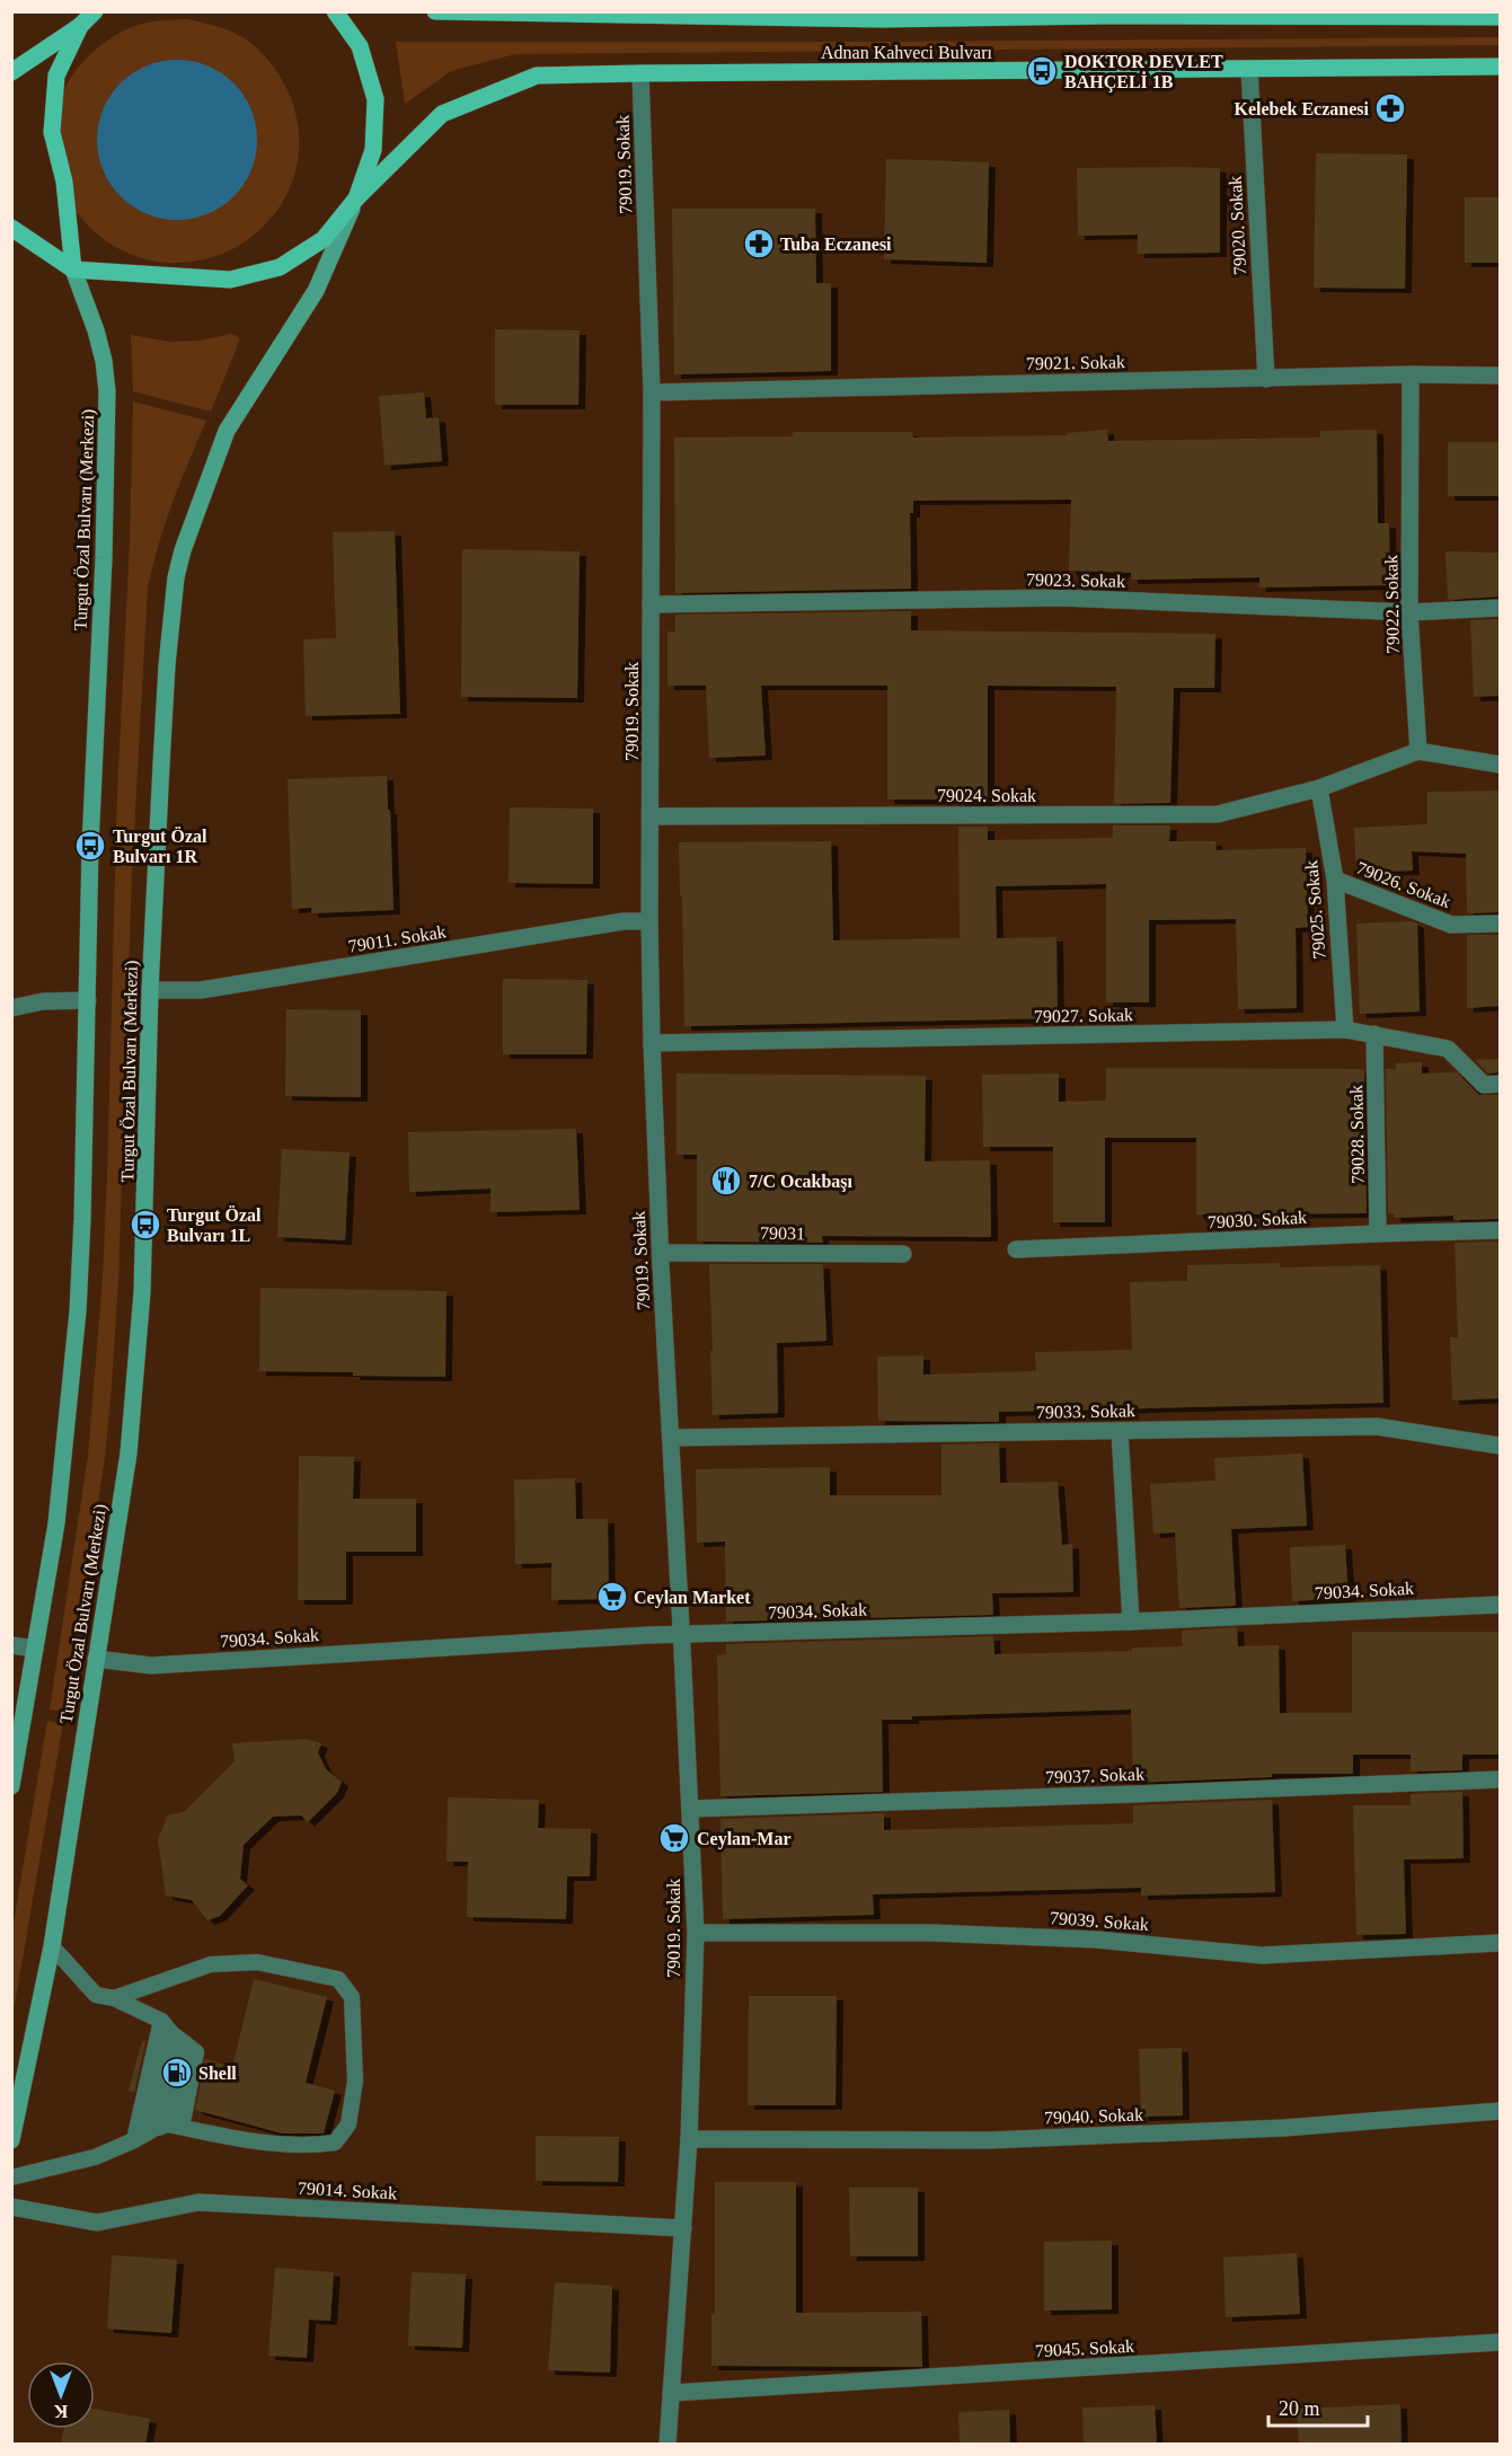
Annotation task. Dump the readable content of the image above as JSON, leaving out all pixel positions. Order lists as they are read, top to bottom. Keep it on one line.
{"streets":{"main road":["Adnan Kahveci Bulvarı","Turgut Özal Bulvarı (Merkezi)"],"street":["79019. Sokak","79020. Sokak","79021. Sokak","79023. Sokak","79022. Sokak","79024. Sokak","79026. Sokak","79025. Sokak","79011. Sokak","79027. Sokak","79028. Sokak","79030. Sokak","79031","79033. Sokak","79034. Sokak","79037. Sokak","79039. Sokak","79040. Sokak","79014. Sokak","79045. Sokak"]},"crossings":[["Adnan Kahveci Bulvarı","79019. Sokak"],["Adnan Kahveci Bulvarı","79020. Sokak"],["Adnan Kahveci Bulvarı","Turgut Özal Bulvarı (Merkezi)"],["79019. Sokak","79021. Sokak"],["79019. Sokak","79023. Sokak"],["79019. Sokak","79024. Sokak"],["79019. Sokak","79011. Sokak"],["79019. Sokak","79027. Sokak"],["79019. Sokak","79031"],["79019. Sokak","79033. Sokak"],["79019. Sokak","79034. Sokak"],["79019. Sokak","79037. Sokak"],["79019. Sokak","79039. Sokak"],["79019. Sokak","79040. Sokak"],["79019. Sokak","79014. Sokak"],["79019. Sokak","79045. Sokak"],["79020. Sokak","79021. Sokak"],["79021. Sokak","79022. Sokak"],["Turgut Özal Bulvarı (Merkezi)","79011. Sokak"],["Turgut Özal Bulvarı (Merkezi)","79034. Sokak"],["79023. Sokak","79022. Sokak"],["79022. Sokak","79024. Sokak"],["79024. Sokak","79025. Sokak"],["79026. Sokak","79025. Sokak"],["79025. Sokak","79027. Sokak"],["79027. Sokak","79028. Sokak"],["79028. Sokak","79030. Sokak"]],"places":{"bus stop":["DOKTOR DEVLET BAHÇELİ 1B","Turgut Özal Bulvarı 1R","Turgut Özal Bulvarı 1L"],"pharmacy":["Kelebek Eczanesi","Tuba Eczanesi"],"restaurant":["7/C Ocakbaşı"],"supermarket":["Ceylan Market","Ceylan-Mar"],"fuel station":["Shell"]},"scale_bar":"20 m","north":"bottom"}
